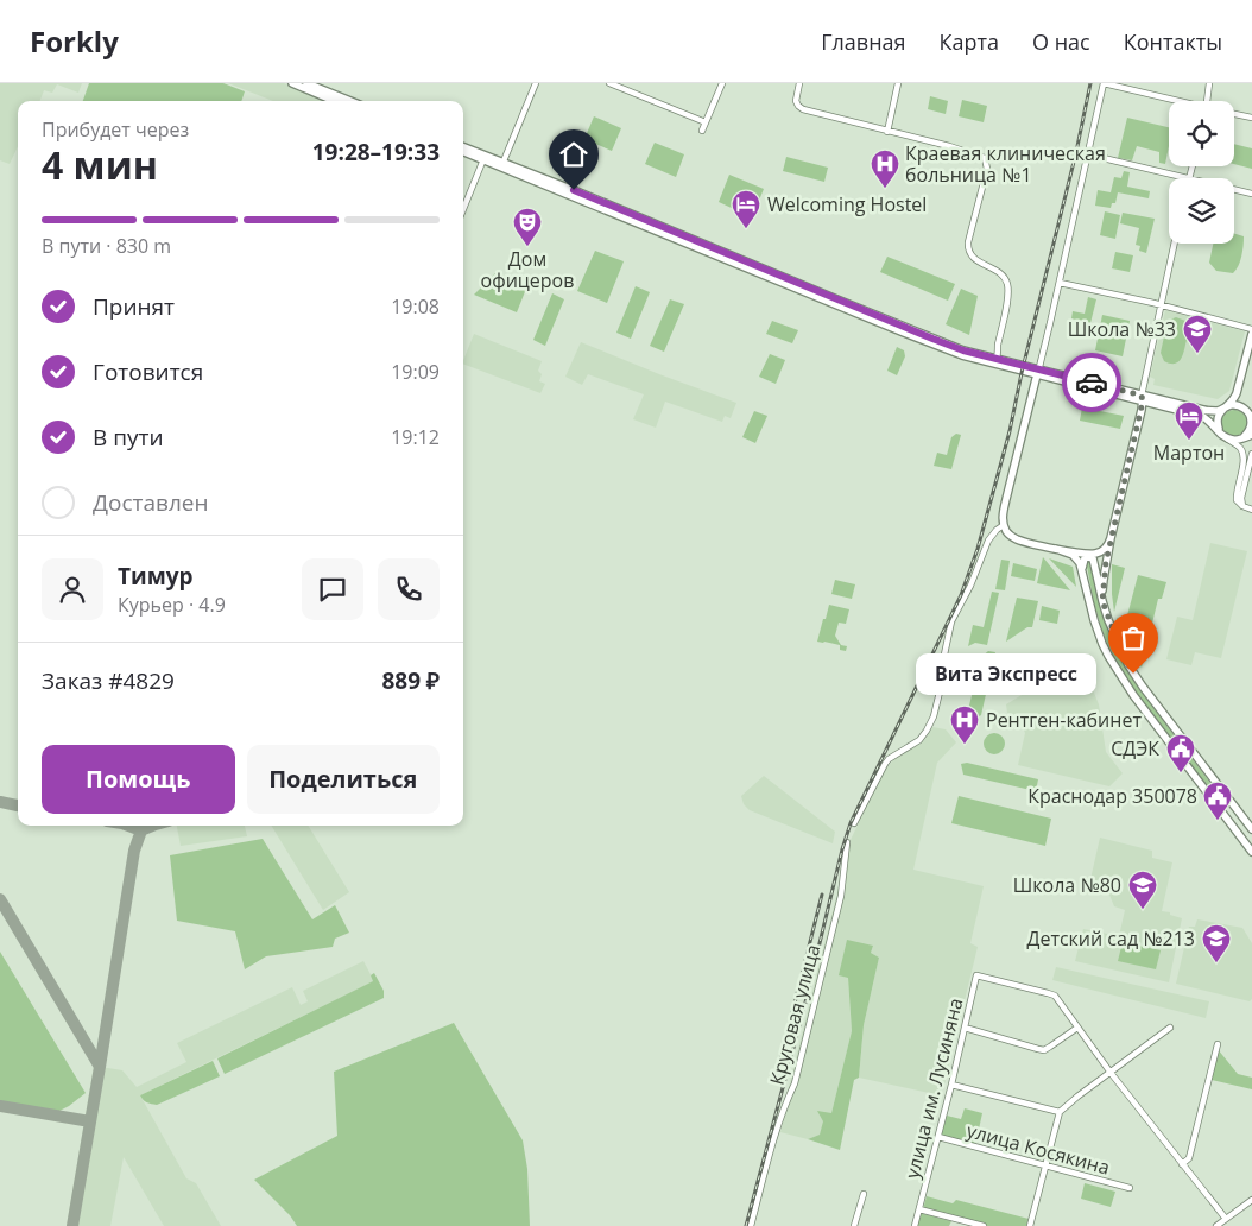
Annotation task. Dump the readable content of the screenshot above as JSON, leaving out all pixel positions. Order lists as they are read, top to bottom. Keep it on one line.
{"streets":{"street":["Круговая улица","улица им. Лусиняна","улица Косякина"]},"crossings":[["улица им. Лусиняна","улица Косякина"]],"places":{"hospital":["Краевая клиническая больница №1","Рентген-кабинет"],"hotel":["Welcoming Hostel","Мартон"],"theatre":["Дом офицеров"],"school or university":["Школа №33","Школа №80","Детский сад №213"],"other":["Вита Экспресс"],"public building":["СДЭК","Краснодар 350078"]},"page":{"header":"Forkly","nav":["Главная","Карта","О нас","Контакты"],"heading":["4 мин","Прибудет через","19:28–19:33"],"panel":["Тимур","Курьер · 4.9","Заказ #4829","889 ₽"],"bar":"В пути · 830 m","list":[["Принят","19:08"],["Готовится","19:09"],["В пути","19:12"],"Доставлен"],"bubble":"Вита Экспресс","buttons":["Помощь","Поделиться"]}}
